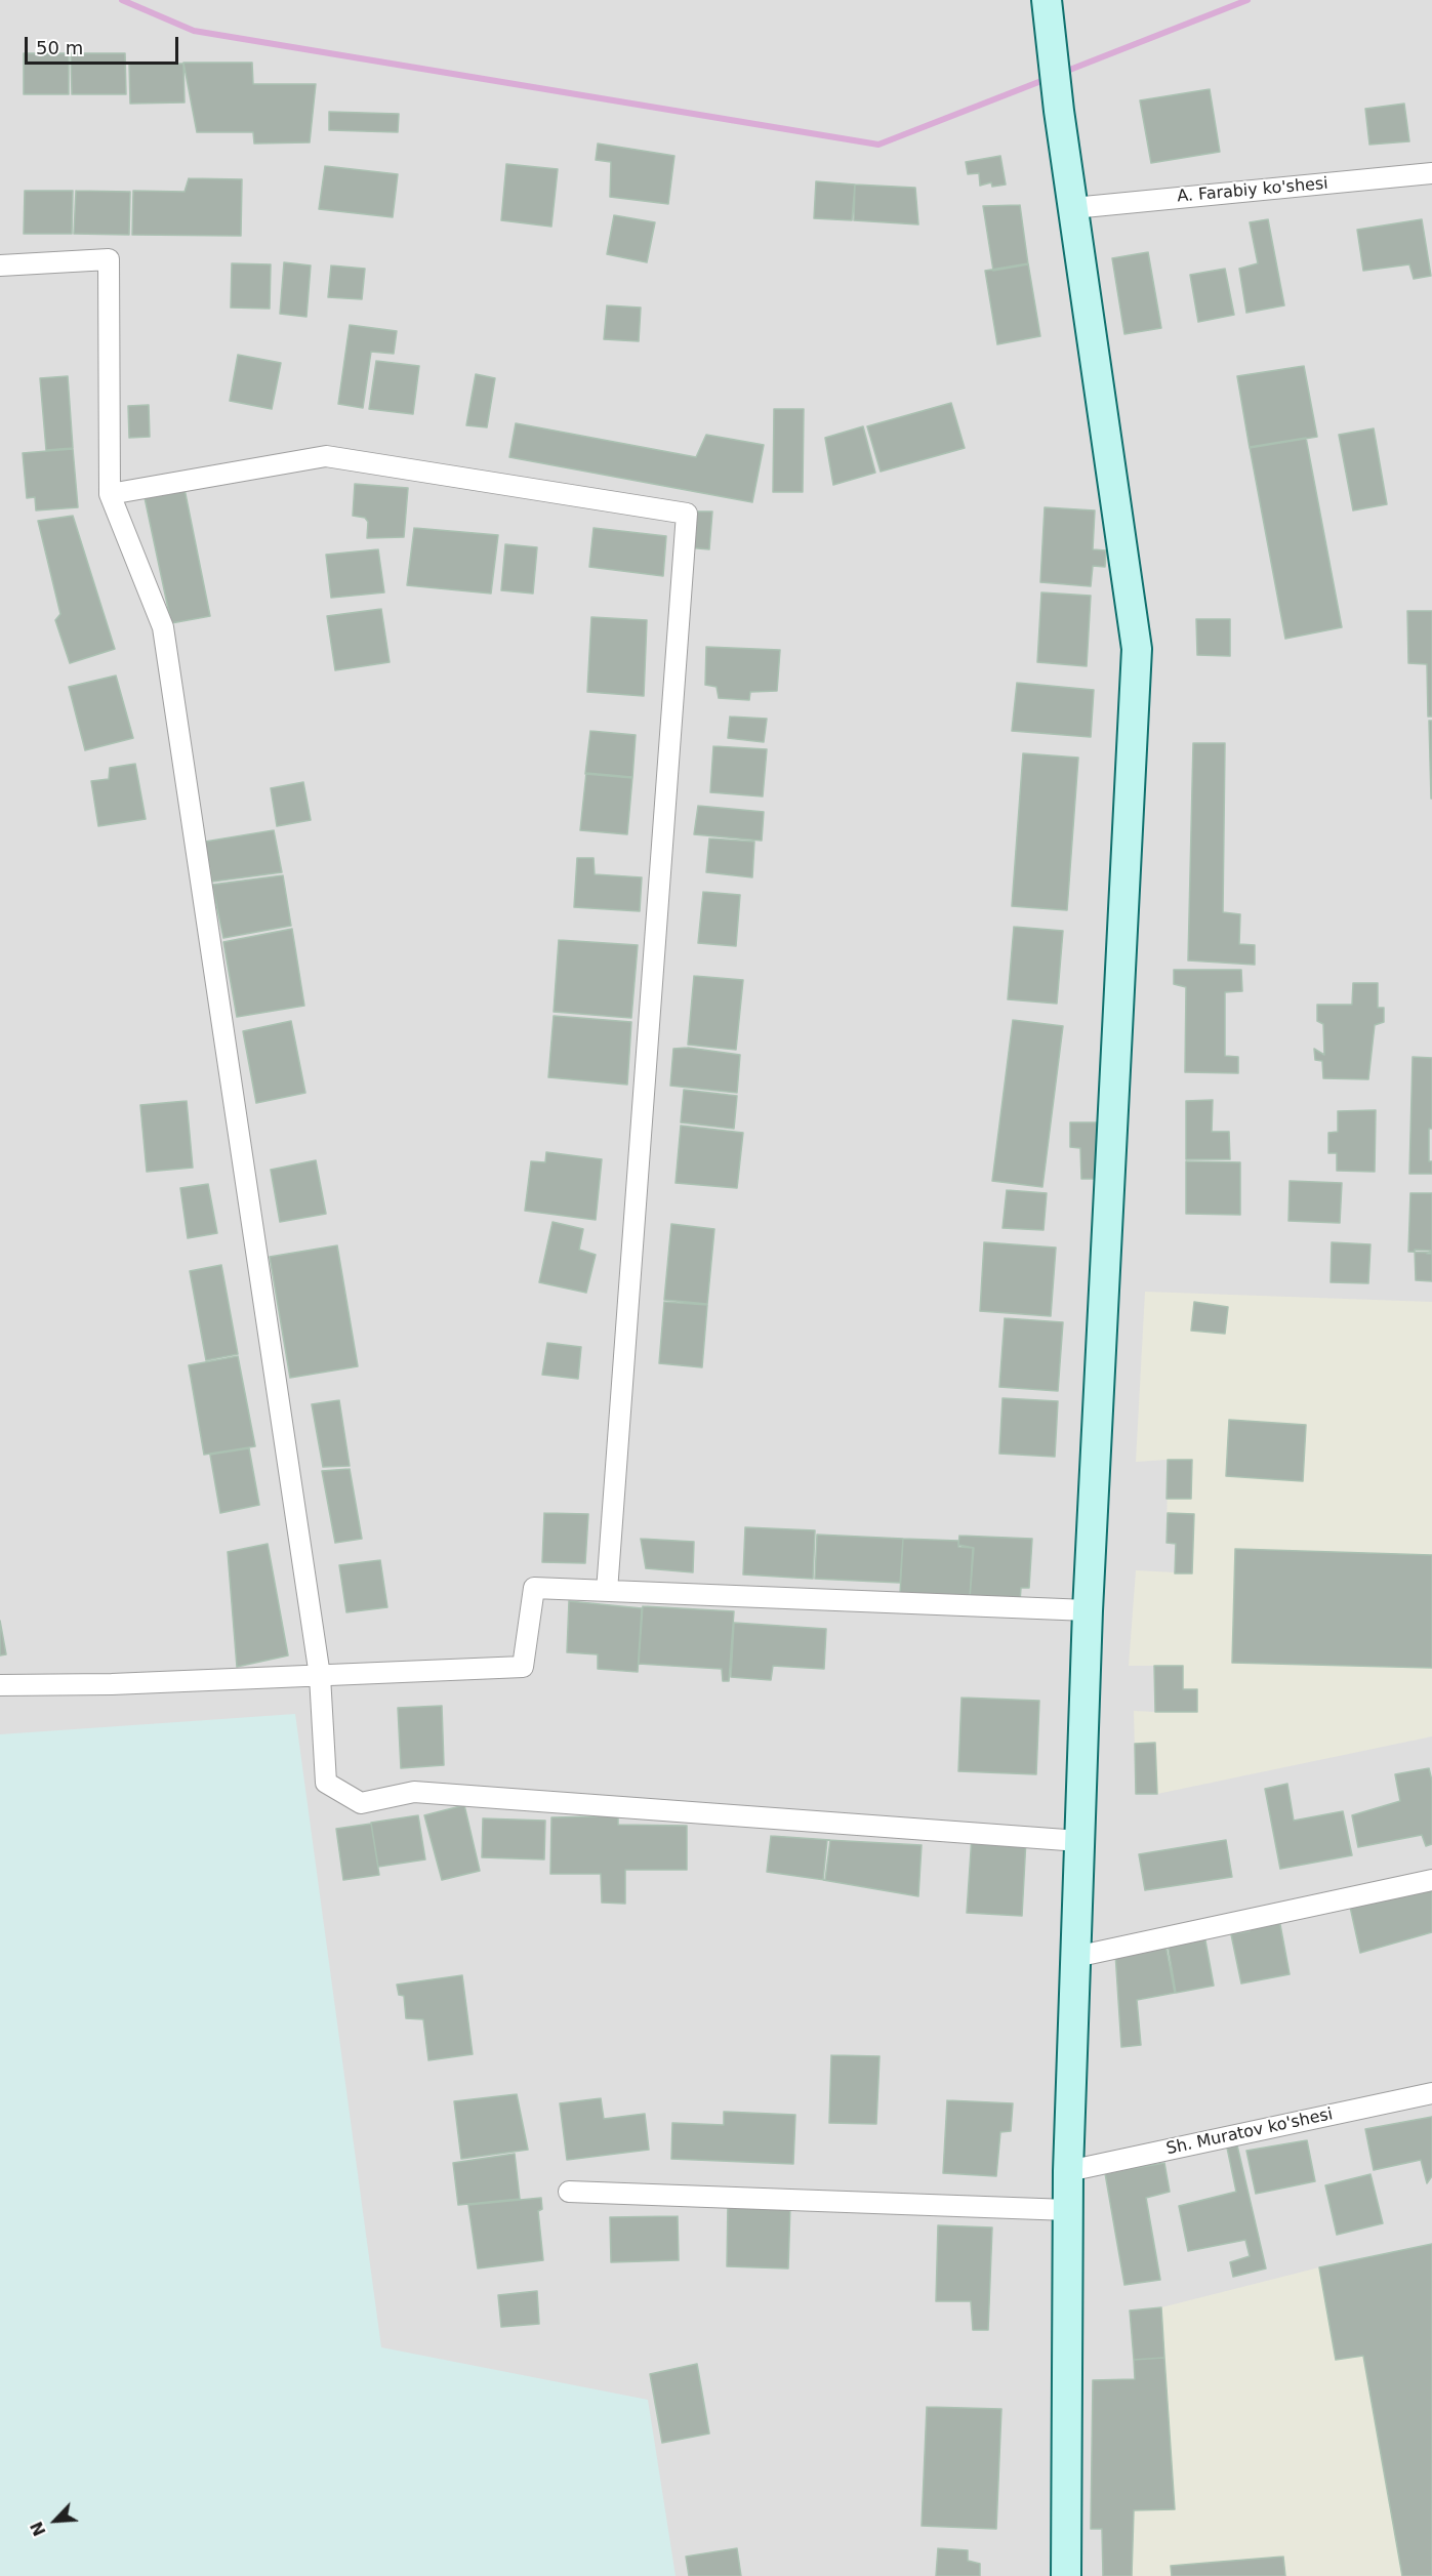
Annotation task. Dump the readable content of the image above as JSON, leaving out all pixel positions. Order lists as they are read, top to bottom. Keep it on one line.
{"streets":{"street":["A. Farabiy ko'shesi","Sh. Muratov ko'shesi"]},"scale_bar":"50 m","north":"bottom left"}
